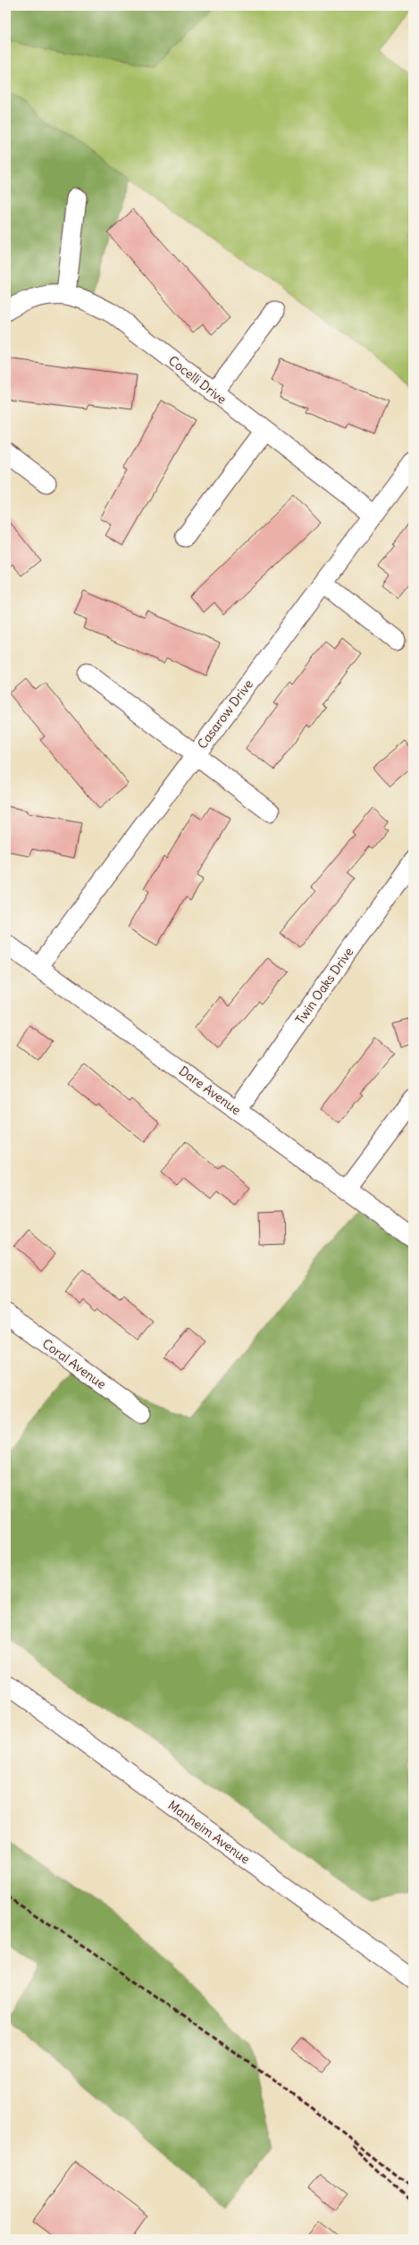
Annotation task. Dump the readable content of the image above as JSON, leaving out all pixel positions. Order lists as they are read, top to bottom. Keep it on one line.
{"streets":{"street":["Cocelli Drive","Casarow Drive","Twin Oaks Drive","Dare Avenue","Coral Avenue","Manheim Avenue"]},"crossings":[["Cocelli Drive","Casarow Drive"],["Casarow Drive","Dare Avenue"],["Twin Oaks Drive","Dare Avenue"]]}
